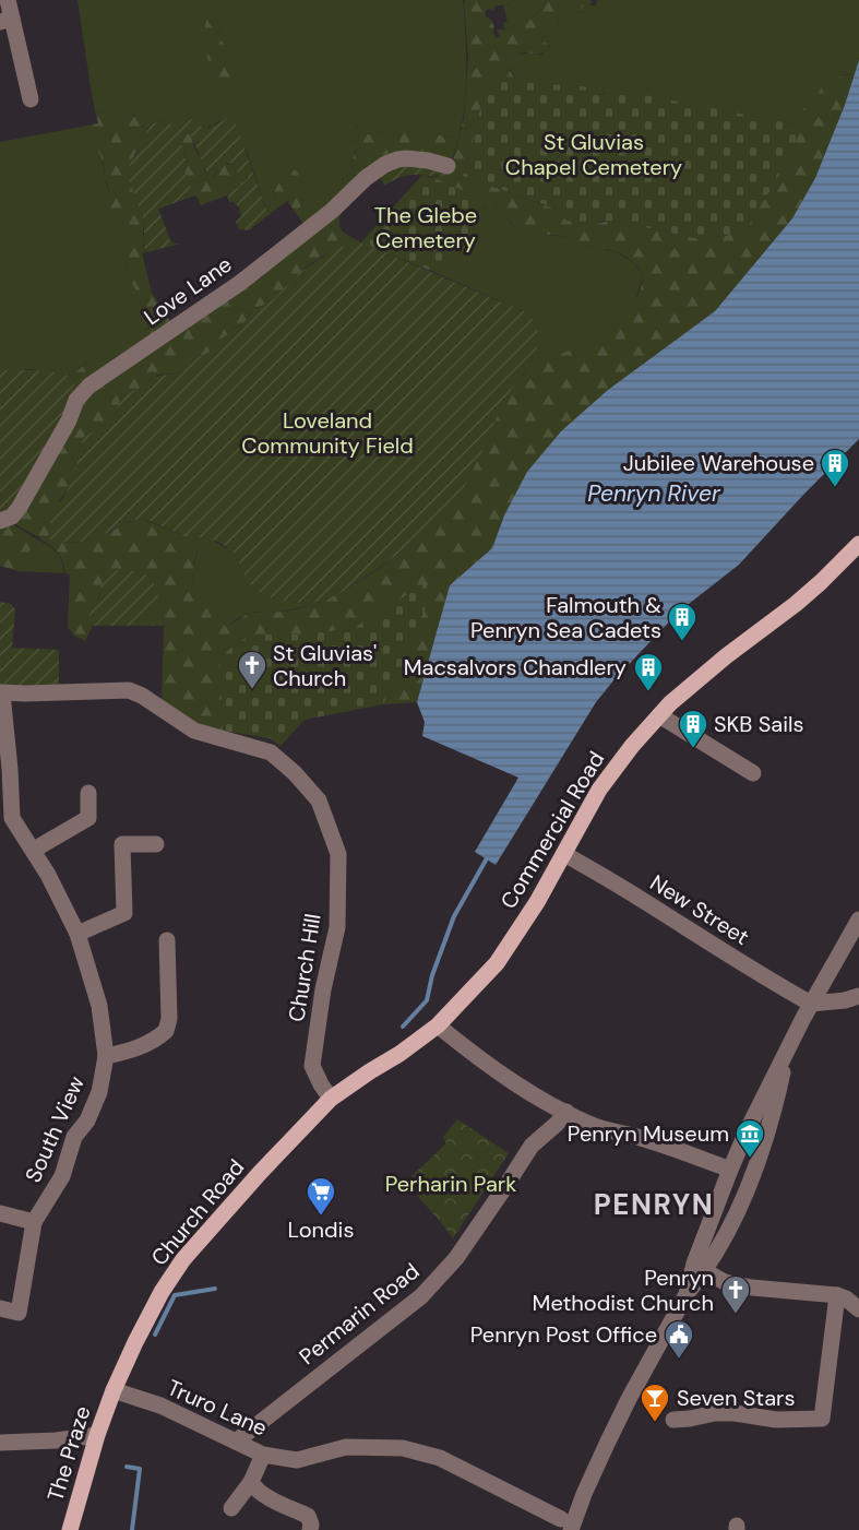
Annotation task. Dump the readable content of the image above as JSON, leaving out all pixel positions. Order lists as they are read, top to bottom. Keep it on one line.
{"streets":{"main road":["Commercial Road","Church Road","The Praze"],"street":["Love Lane","New Street","Church Hill","South View","Permarin Road","Truro Lane"]},"crossings":[["Commercial Road","New Street"],["Commercial Road","Church Hill"],["Commercial Road","Church Road"],["Church Road","Truro Lane"],["Church Road","The Praze"],["Permarin Road","Truro Lane"],["Truro Lane","The Praze"]],"districts":["PENRYN"],"water":["Penryn River"],"parks":["St Gluvias Chapel Cemetery","The Glebe Cemetery","Loveland Community Field","Perharin Park"],"places":{"building":["Jubilee Warehouse","Falmouth & Penryn Sea Cadets","Macsalvors Chandlery","SKB Sails"],"church":["St Gluvias' Church","Penryn Methodist Church"],"museum":["Penryn Museum"],"supermarket":["Londis"],"public building":["Penryn Post Office"],"bar":["Seven Stars"]}}
